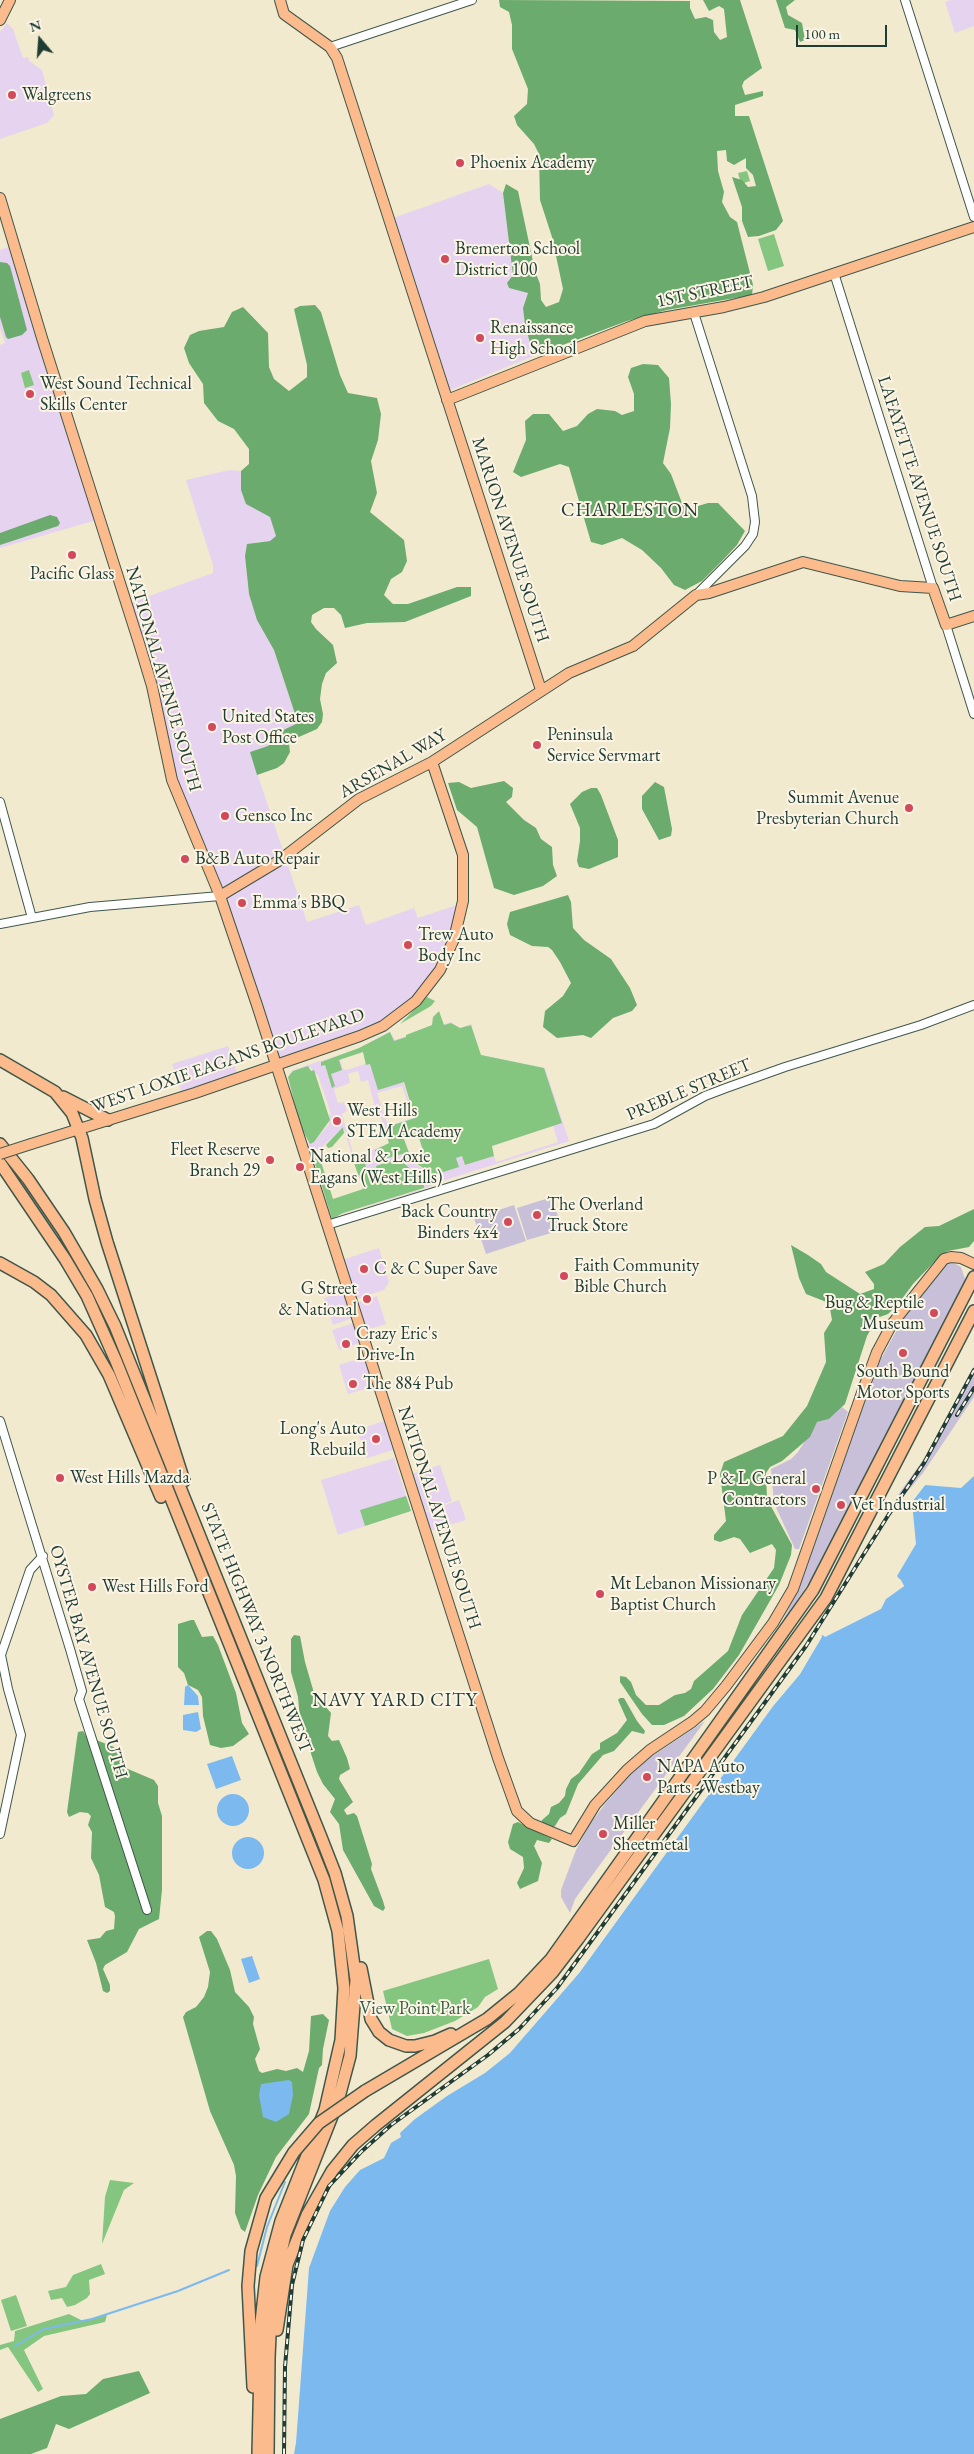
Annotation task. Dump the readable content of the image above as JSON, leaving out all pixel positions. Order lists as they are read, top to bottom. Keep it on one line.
{"streets":{"highway":["STATE HIGHWAY 3 NORTHWEST"],"main road":["1ST STREET","LAFAYETTE AVENUE SOUTH","MARION AVENUE SOUTH","NATIONAL AVENUE SOUTH","ARSENAL WAY","WEST LOXIE EAGANS BOULEVARD"],"street":["PREBLE STREET","OYSTER BAY AVENUE SOUTH"]},"crossings":[["1ST STREET","LAFAYETTE AVENUE SOUTH"],["1ST STREET","MARION AVENUE SOUTH"],["MARION AVENUE SOUTH","ARSENAL WAY"],["NATIONAL AVENUE SOUTH","ARSENAL WAY"],["NATIONAL AVENUE SOUTH","WEST LOXIE EAGANS BOULEVARD"],["NATIONAL AVENUE SOUTH","PREBLE STREET"],["ARSENAL WAY","WEST LOXIE EAGANS BOULEVARD"]],"districts":["CHARLESTON","NAVY YARD CITY"],"parks":["View Point Park"],"places":["Walgreens","Phoenix Academy","Bremerton School District 100","Renaissance High School","West Sound Technical Skills Center","Pacific Glass","United States Post Office","Peninsula Service Servmart","Summit Avenue Presbyterian Church","Gensco Inc","B&B Auto Repair","Emma's BBQ","Trew Auto Body Inc","West Hills STEM Academy","Fleet Reserve Branch 29","National & Loxie Eagans (West Hills)","The Overland Truck Store","Back Country Binders 4x4","C & C Super Save","Faith Community Bible Church","G Street & National","Bug & Reptile Museum","Crazy Eric's Drive-In","South Bound Motor Sports","The 884 Pub","Long's Auto Rebuild","West Hills Mazda","P & L General Contractors","Vet Industrial","West Hills Ford","Mt Lebanon Missionary Baptist Church","NAPA Auto Parts - Westbay","Miller Sheetmetal"],"scale_bar":"100 m","north":"top"}
